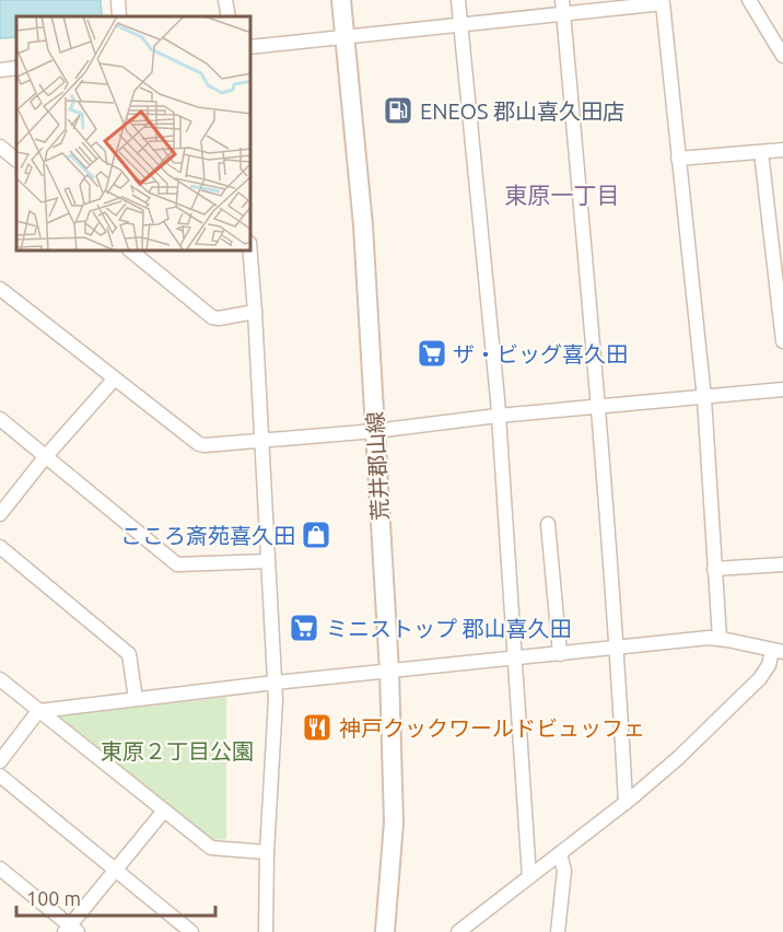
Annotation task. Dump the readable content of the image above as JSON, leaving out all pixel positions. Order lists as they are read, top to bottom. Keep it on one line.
{"streets":{"main road":["荒井郡山線"]},"districts":["東原一丁目"],"parks":["東原２丁目公園"],"places":{"fuel station":["ENEOS 郡山喜久田店"],"supermarket":["ザ・ビッグ喜久田","ミニストップ 郡山喜久田"],"shop":["こころ斎苑喜久田"],"restaurant":["神戸クックワールドビュッフェ"]},"scale_bar":"100 m"}
